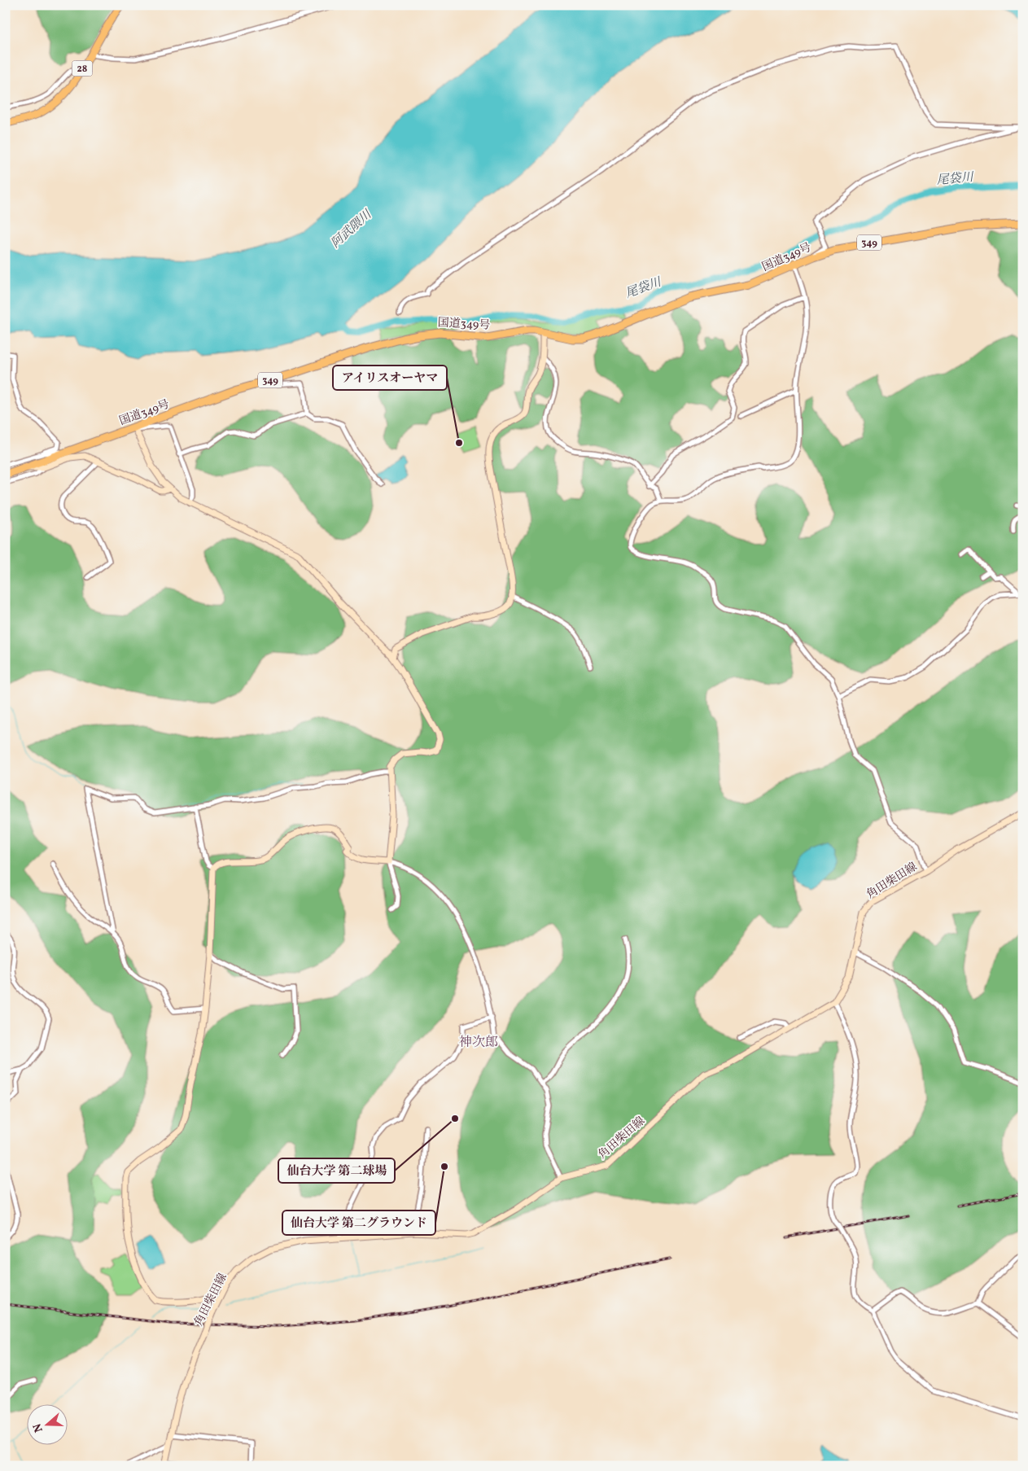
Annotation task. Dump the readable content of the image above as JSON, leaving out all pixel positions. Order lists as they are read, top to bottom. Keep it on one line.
{"streets":{"highway":["349","国道349号"],"main road":["28"],"street":["角田柴田線"]},"districts":["神次郎"],"water":["尾袋川","阿武隈川"],"places":["アイリスオーヤマ","仙台大学 第二球場","仙台大学 第二グラウンド"],"north":"left"}
